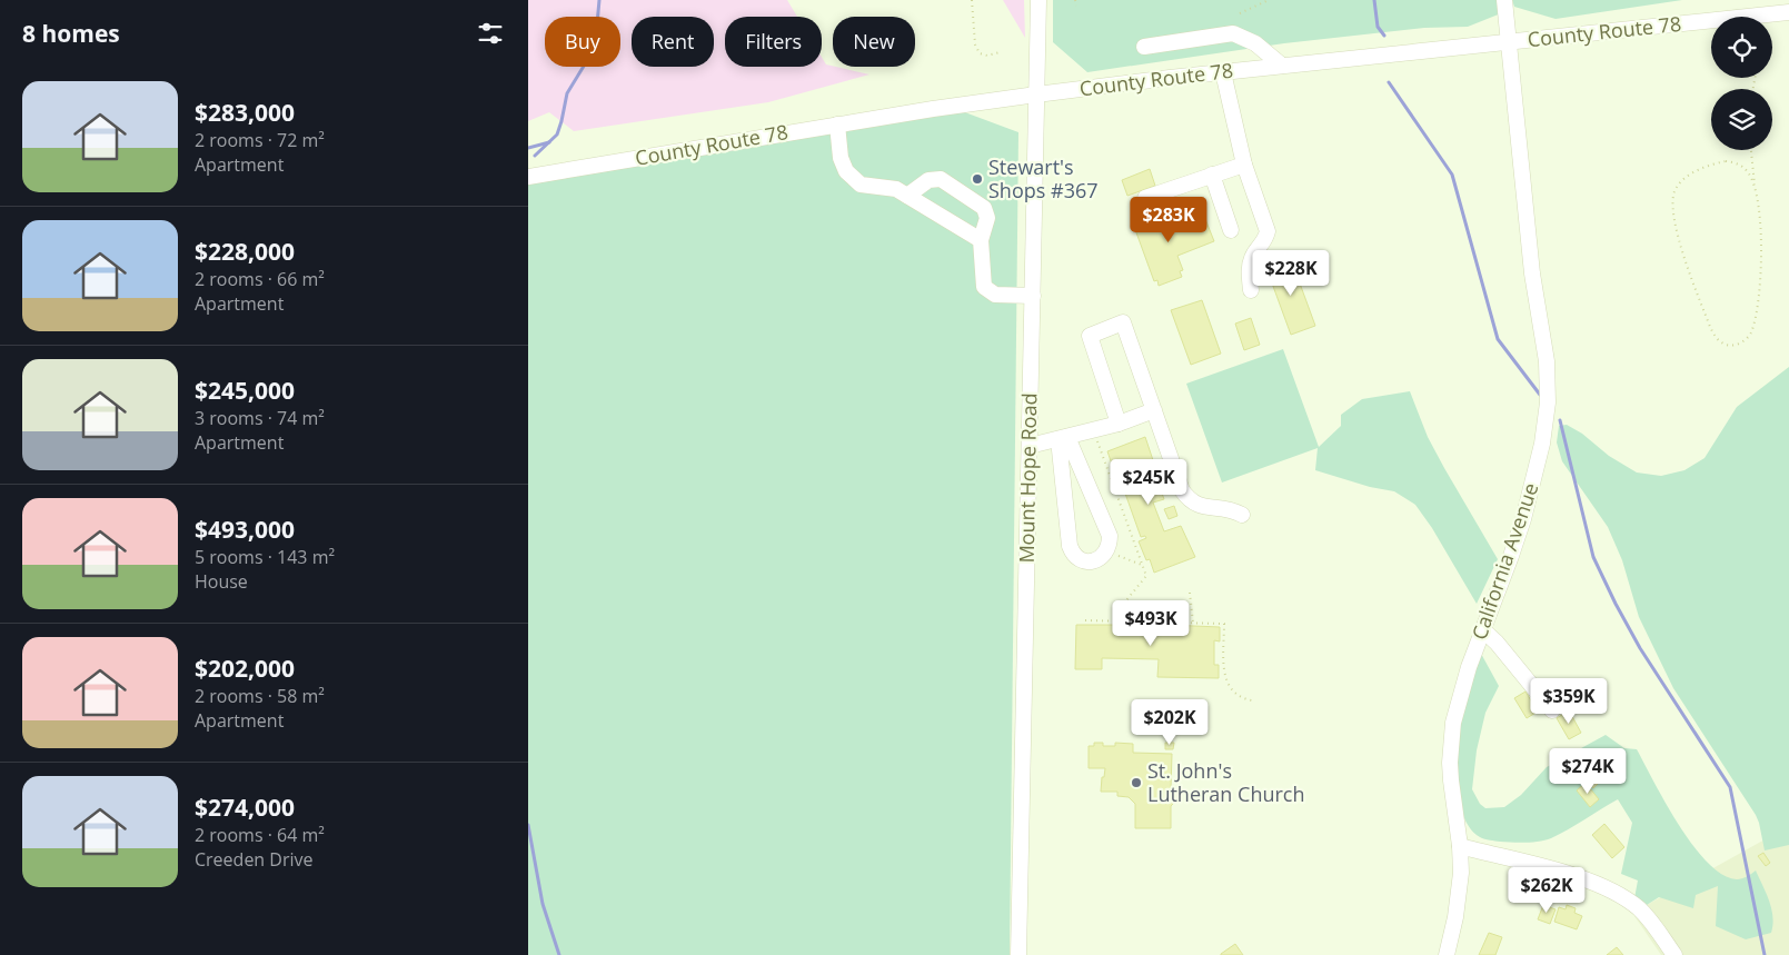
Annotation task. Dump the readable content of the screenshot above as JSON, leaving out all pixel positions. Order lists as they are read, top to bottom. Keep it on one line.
{"streets":{"street":["County Route 78","Mount Hope Road","California Avenue"]},"crossings":[["County Route 78","Mount Hope Road"],["County Route 78","California Avenue"]],"places":["Stewart's Shops #367","St. John's Lutheran Church"],"page":{"heading":"8 homes","chip":["Buy","Rent","Filters","New"],"list":[{"name":"$283,000","note":"2 rooms · 72 m² · Apartment"},{"name":"$228,000","note":"2 rooms · 66 m² · Apartment"},{"name":"$245,000","note":"3 rooms · 74 m² · Apartment"},{"name":"$493,000","note":"5 rooms · 143 m² · House"},{"name":"$202,000","note":"2 rooms · 58 m² · Apartment"},{"name":"$274,000","note":"2 rooms · 64 m² · Creeden Drive"}],"price":["$283K","$228K","$245K","$493K","$359K","$202K","$274K","$262K"]}}
